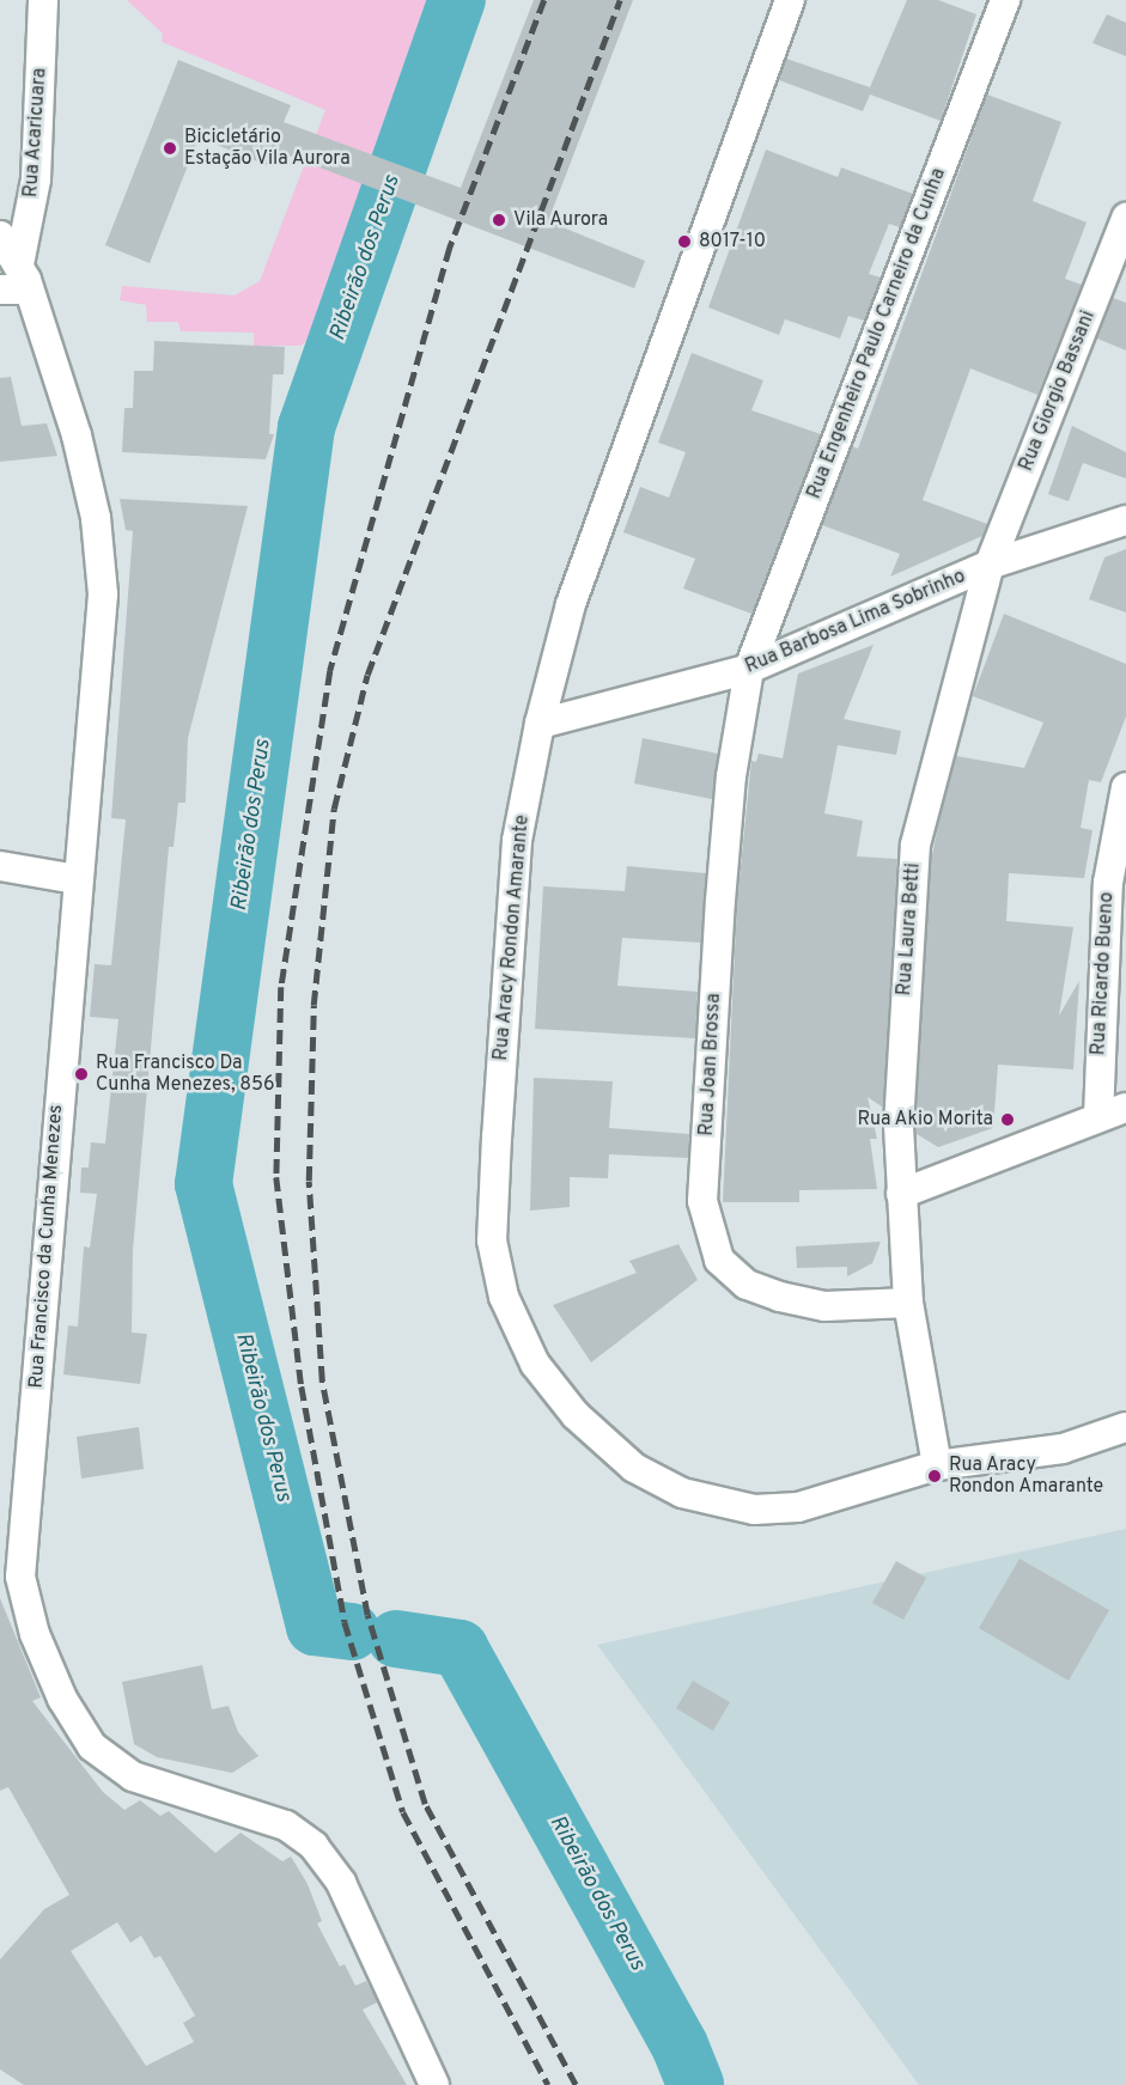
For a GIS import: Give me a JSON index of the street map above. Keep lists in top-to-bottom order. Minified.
{"streets":{"street":["Rua Acaricuara","Rua Engenheiro Paulo Carneiro da Cunha","Rua Giorgio Bassani","Rua Barbosa Lima Sobrinho","Rua Laura Betti","Rua Aracy Rondon Amarante","Rua Ricardo Bueno","Rua Joan Brossa","Rua Francisco da Cunha Menezes"]},"crossings":[["Rua Acaricuara","Rua Francisco da Cunha Menezes"],["Rua Engenheiro Paulo Carneiro da Cunha","Rua Barbosa Lima Sobrinho"],["Rua Engenheiro Paulo Carneiro da Cunha","Rua Joan Brossa"],["Rua Giorgio Bassani","Rua Barbosa Lima Sobrinho"],["Rua Giorgio Bassani","Rua Laura Betti"],["Rua Barbosa Lima Sobrinho","Rua Laura Betti"],["Rua Barbosa Lima Sobrinho","Rua Aracy Rondon Amarante"],["Rua Barbosa Lima Sobrinho","Rua Joan Brossa"],["Rua Laura Betti","Rua Joan Brossa"]],"water":["Ribeirão dos Perus"],"places":["Bicicletário Estação Vila Aurora","Vila Aurora","8017-10","Rua Francisco Da Cunha Menezes, 856","Rua Akio Morita","Rua Aracy Rondon Amarante"]}
